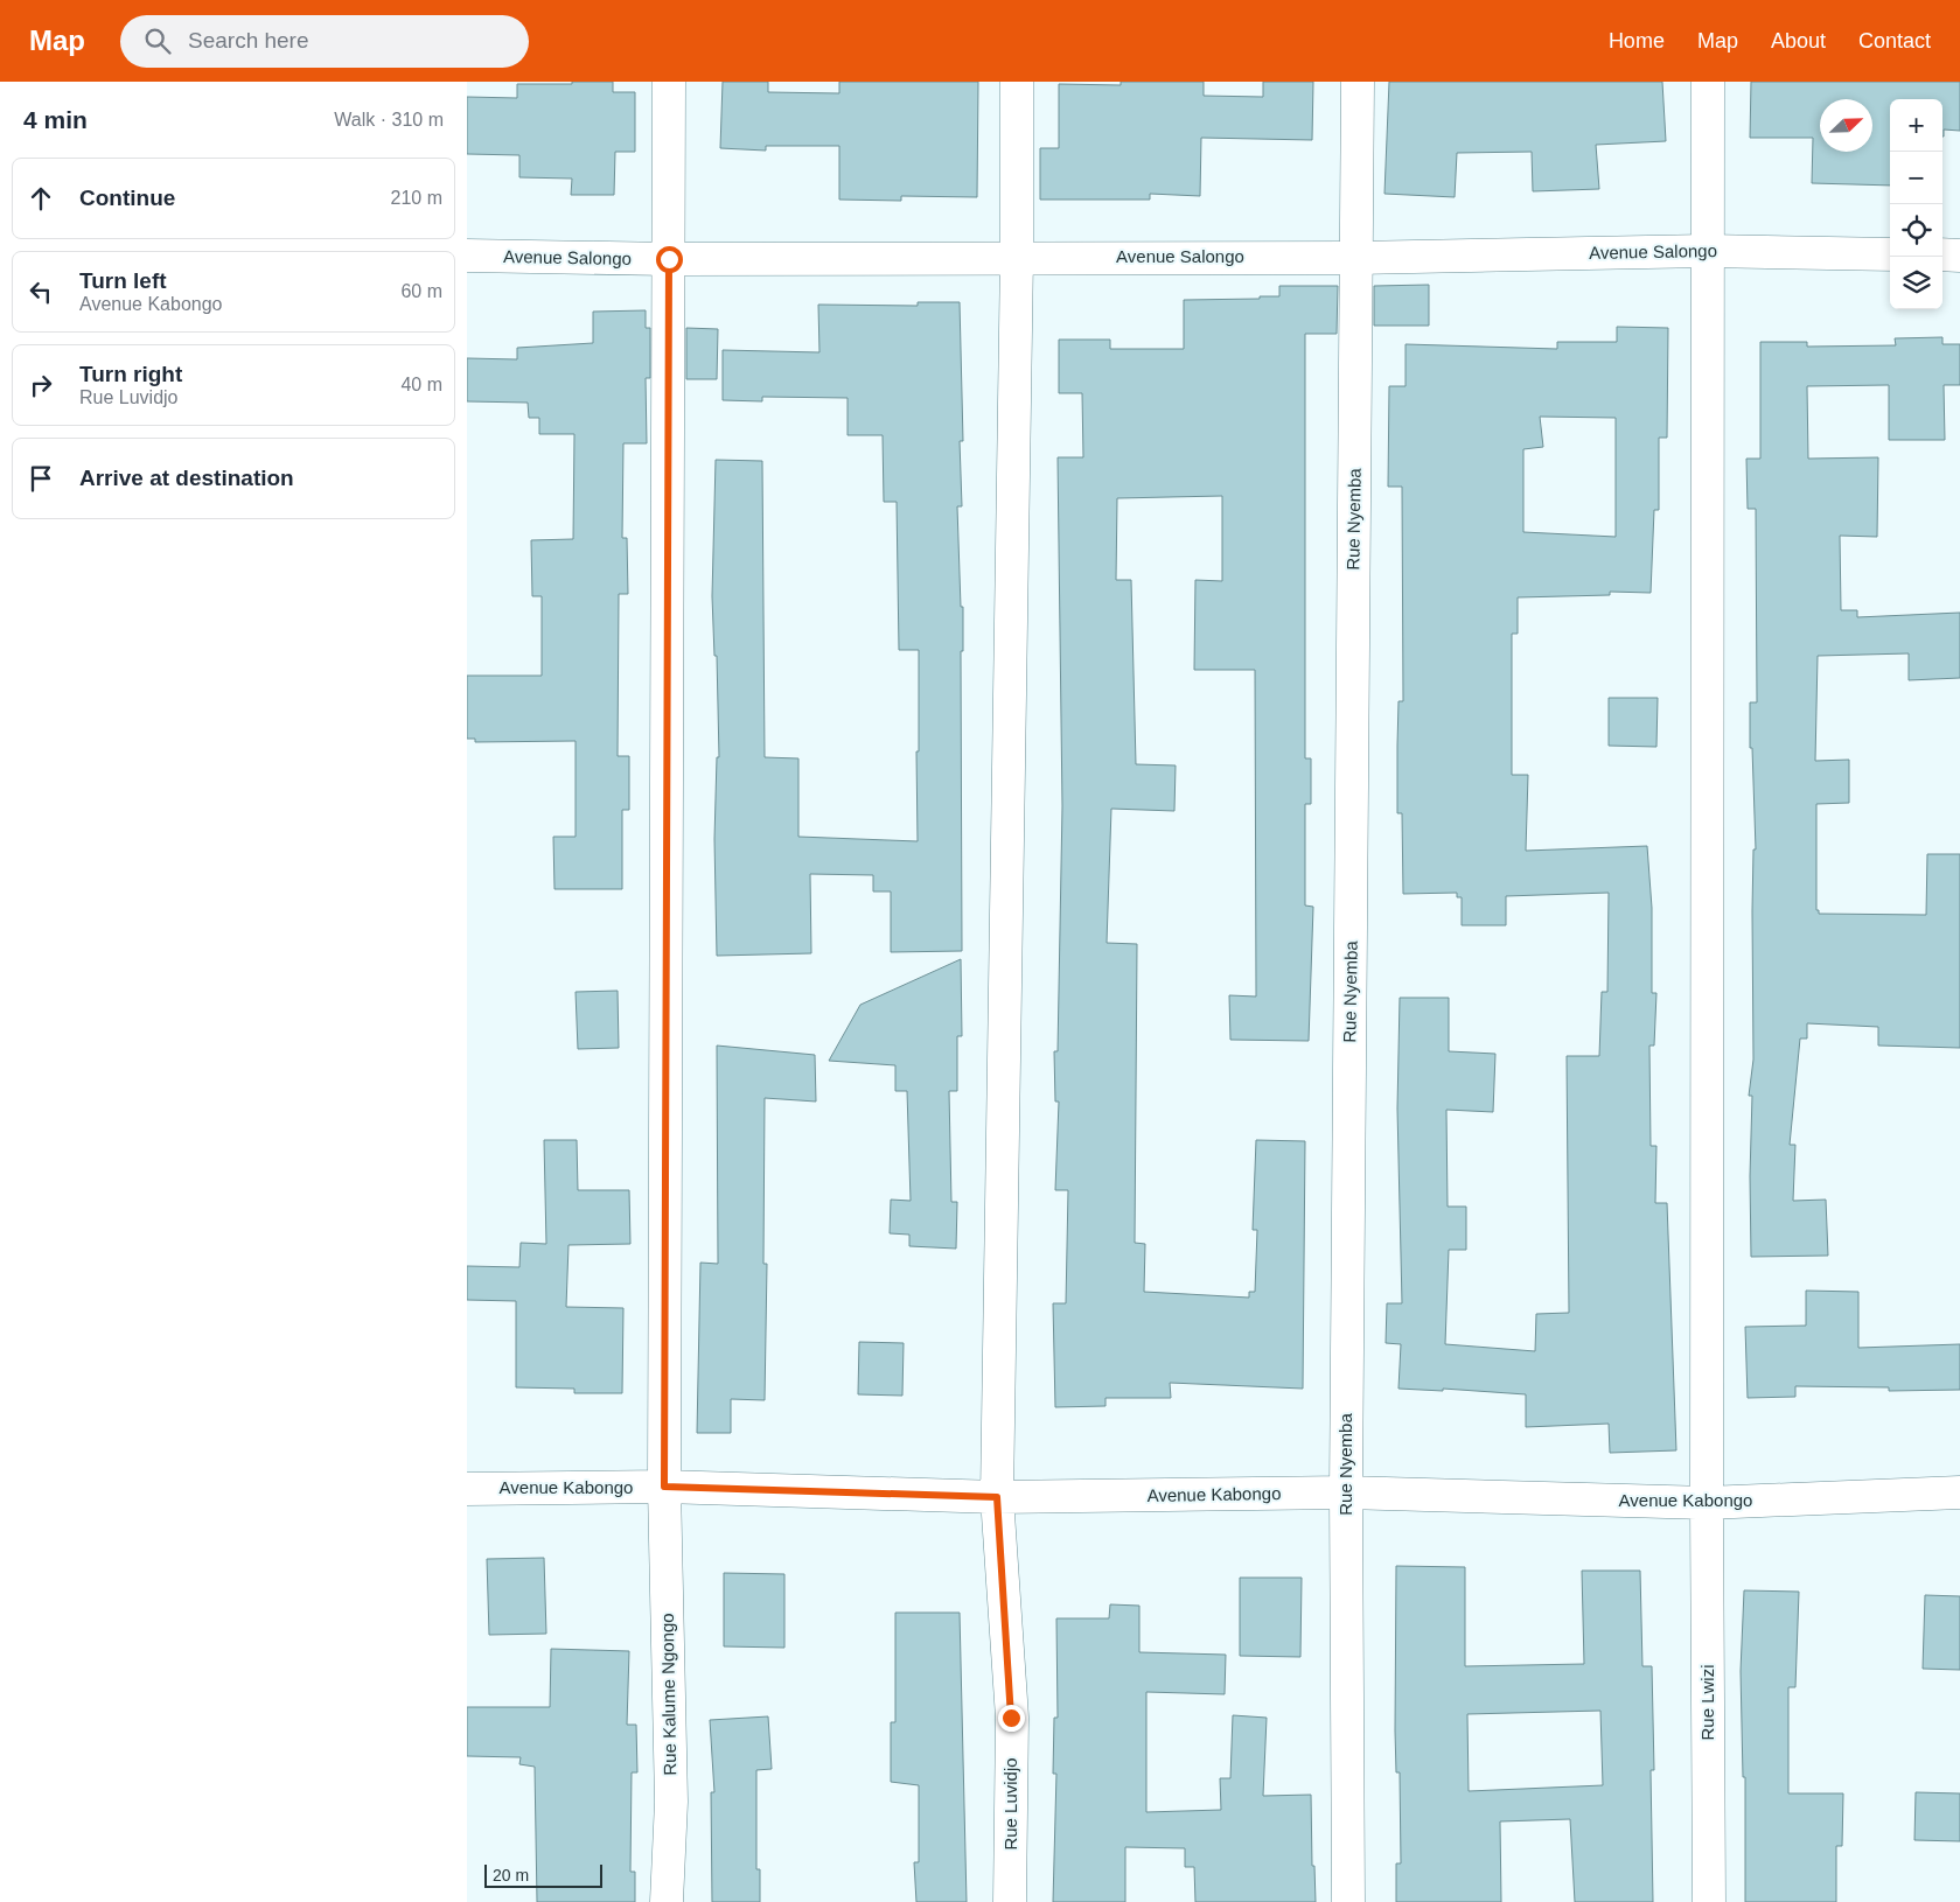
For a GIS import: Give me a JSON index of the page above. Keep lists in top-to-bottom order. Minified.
{"streets":{"street":["Avenue Salongo","Rue Nyemba","Avenue Kabongo","Rue Kalume Ngongo","Rue Lwizi","Rue Luvidjo"]},"crossings":[["Avenue Salongo","Rue Nyemba"],["Avenue Salongo","Rue Kalume Ngongo"],["Avenue Salongo","Rue Lwizi"],["Avenue Salongo","Rue Luvidjo"],["Rue Nyemba","Avenue Kabongo"],["Avenue Kabongo","Rue Kalume Ngongo"],["Avenue Kabongo","Rue Lwizi"],["Avenue Kabongo","Rue Luvidjo"]],"scale_bar":"20 m","north":"top right","page":{"header":"Map","search":"Search here","nav":["Home","Map","About","Contact"],"heading":["4 min","Walk · 310 m"],"map_buttons":["+","−"],"list":[["Continue","210 m"],["Turn left","Avenue Kabongo","60 m"],["Turn right","Rue Luvidjo","40 m"],"Arrive at destination"],"scale":"20 m"}}
